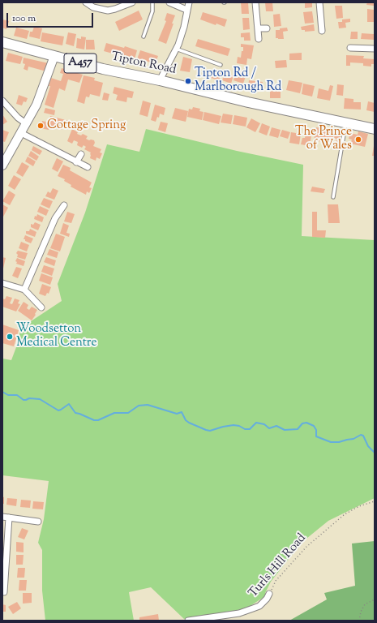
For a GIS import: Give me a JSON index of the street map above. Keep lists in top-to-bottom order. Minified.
{"streets":{"main road":["A457","Tipton Road"],"street":["Turls Hill Road"]},"places":["Tipton Rd / Marlborough Rd","Cottage Spring","The Prince of Wales","Woodsetton Medical Centre"],"scale_bar":"100 m"}
